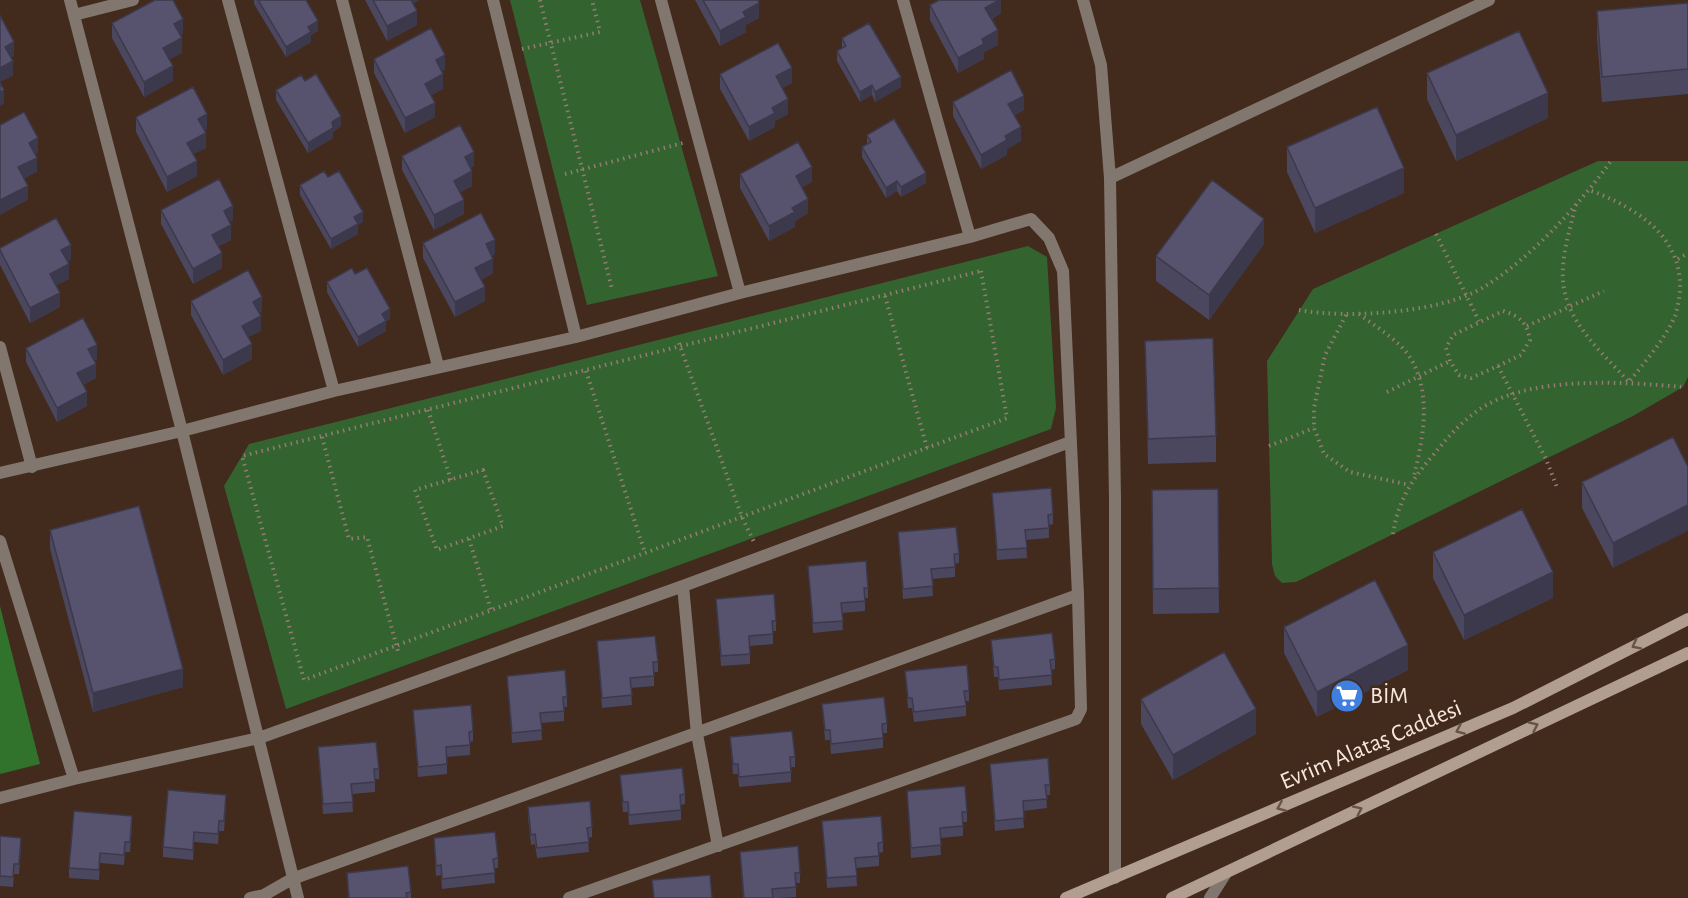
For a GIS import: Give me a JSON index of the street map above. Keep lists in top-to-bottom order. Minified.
{"streets":{"main road":["Evrim Alataş Caddesi"]},"places":{"supermarket":["BİM"]}}
